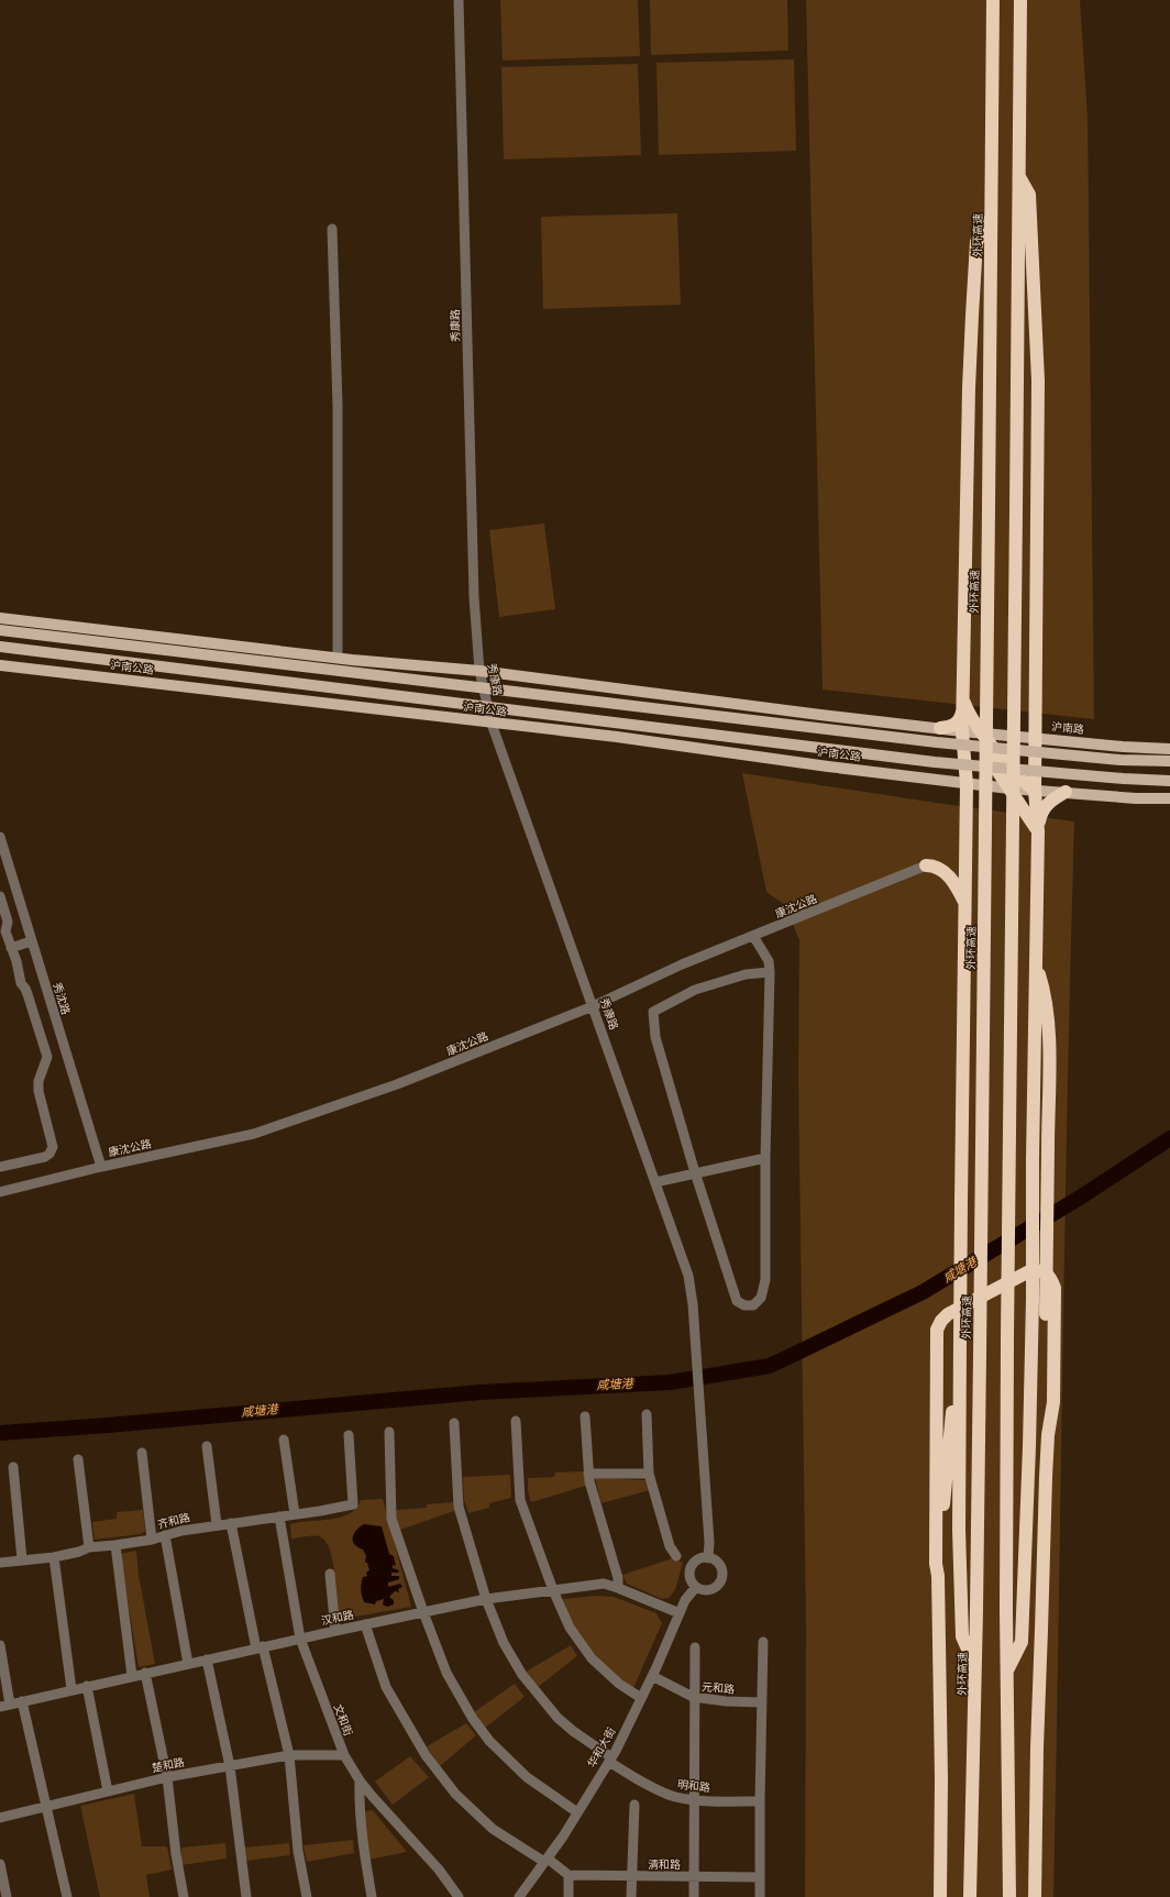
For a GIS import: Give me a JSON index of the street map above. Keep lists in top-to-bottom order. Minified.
{"streets":{"highway":["外环高速"],"main road":["沪南公路","沪南路"],"street":["秀康路","康沈公路","秀沈路","齐和路","汉和路","元和路","文和街","华和大街","楚和路","明和路","清和路"]},"crossings":[["秀康路","沪南公路"],["秀康路","康沈公路"],["秀康路","华和大街"],["康沈公路","秀沈路"],["齐和路","文和街"],["汉和路","文和街"],["汉和路","华和大街"],["汉和路","明和路"],["元和路","华和大街"],["文和街","楚和路"],["华和大街","明和路"]],"water":["咸塘港"]}
